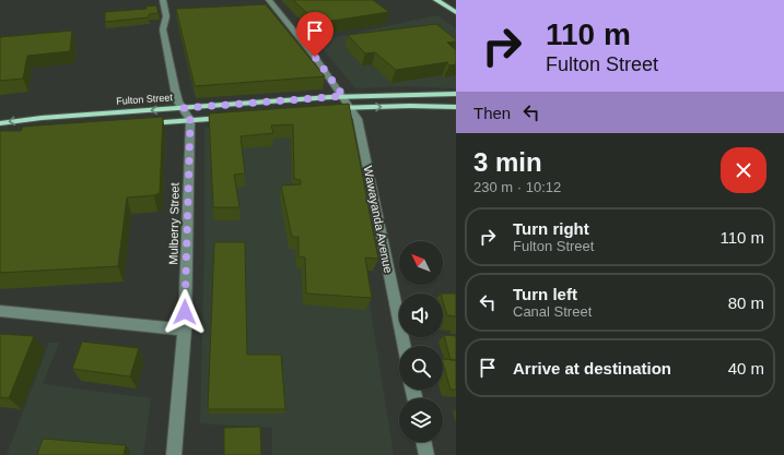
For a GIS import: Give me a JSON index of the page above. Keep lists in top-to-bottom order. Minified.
{"streets":{"main road":["Fulton Street"],"street":["Wawayanda Avenue","Mulberry Street"]},"one_way":["Fulton Street"],"north":"top left","page":{"turn":["110 m","Fulton Street"],"then":"Then","heading":["3 min","230 m · 10:12"],"list":[{"name":"Turn right","note":"Fulton Street","value":"110 m"},{"name":"Turn left","note":"Canal Street","value":"80 m"},{"name":"Arrive at destination","value":"40 m"}]}}
